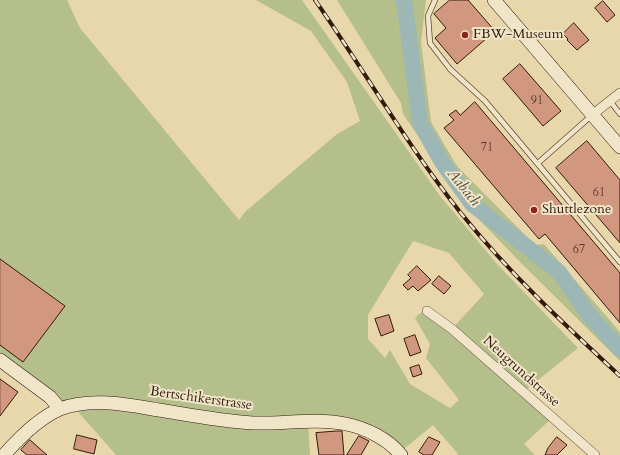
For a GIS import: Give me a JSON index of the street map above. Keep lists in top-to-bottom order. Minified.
{"streets":{"street":["Neugrundstrasse","Bertschikerstrasse"]},"water":["Aabach"],"places":["FBW-Museum","Shuttlezone"],"house_numbers":["91","71","61","67"]}
